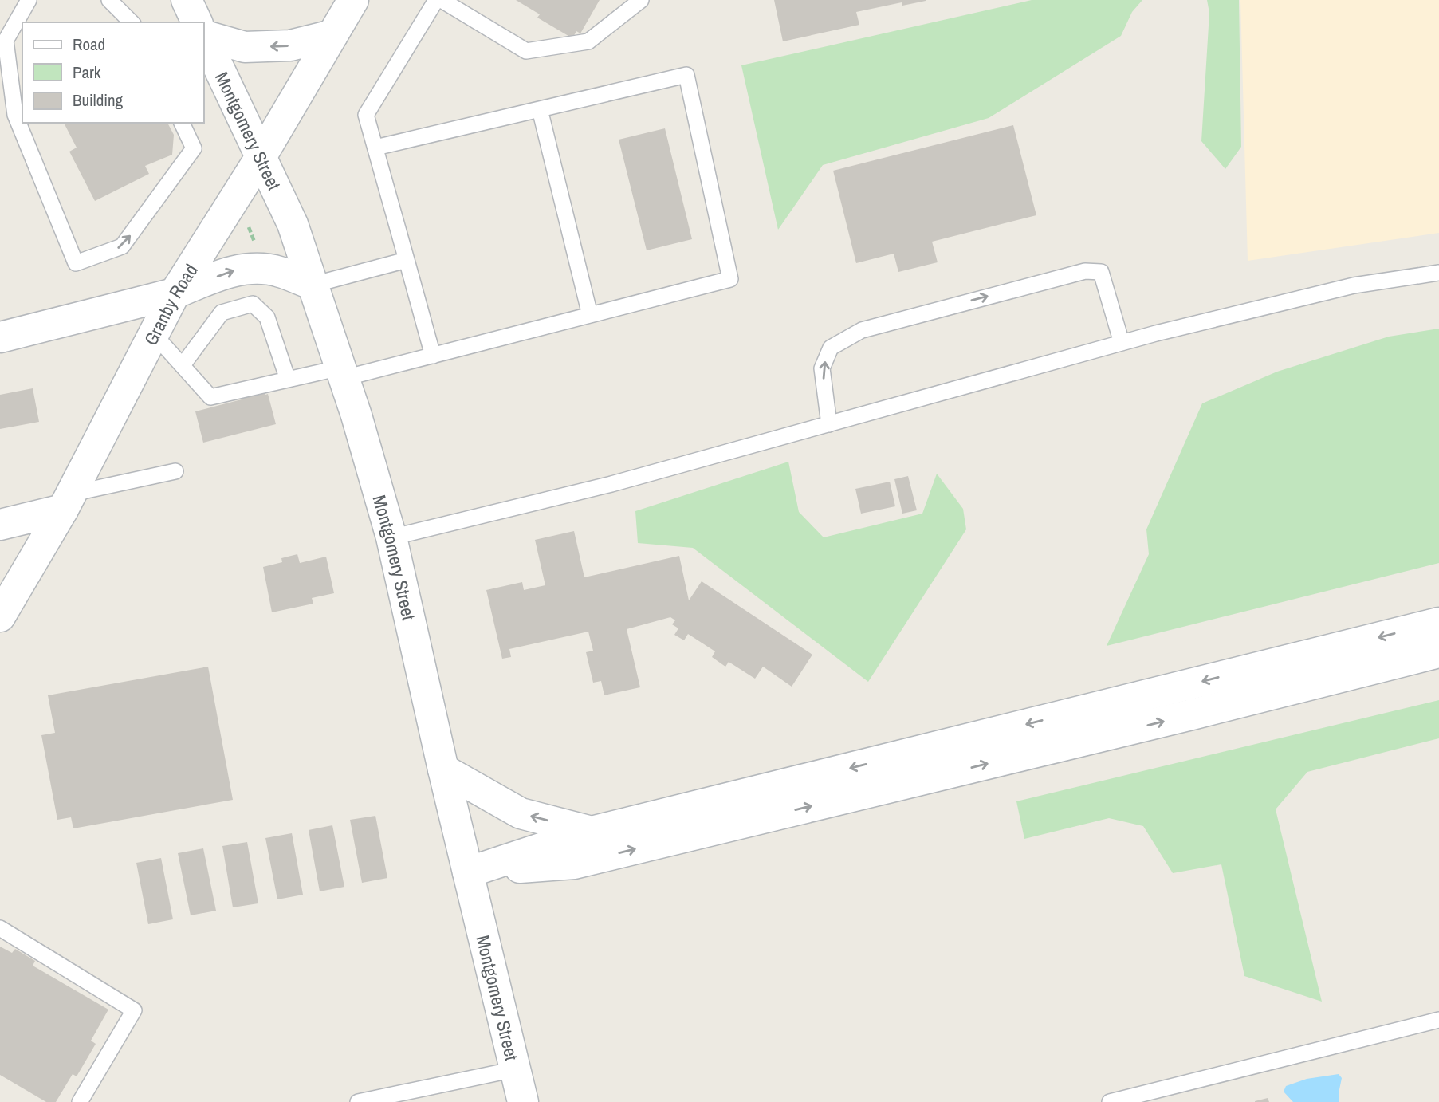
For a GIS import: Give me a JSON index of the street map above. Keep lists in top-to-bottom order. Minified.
{"streets":{"main road":["Montgomery Street","Granby Road"]},"crossings":[["Montgomery Street","Granby Road"]],"legend":["Road","Park","Building"]}
